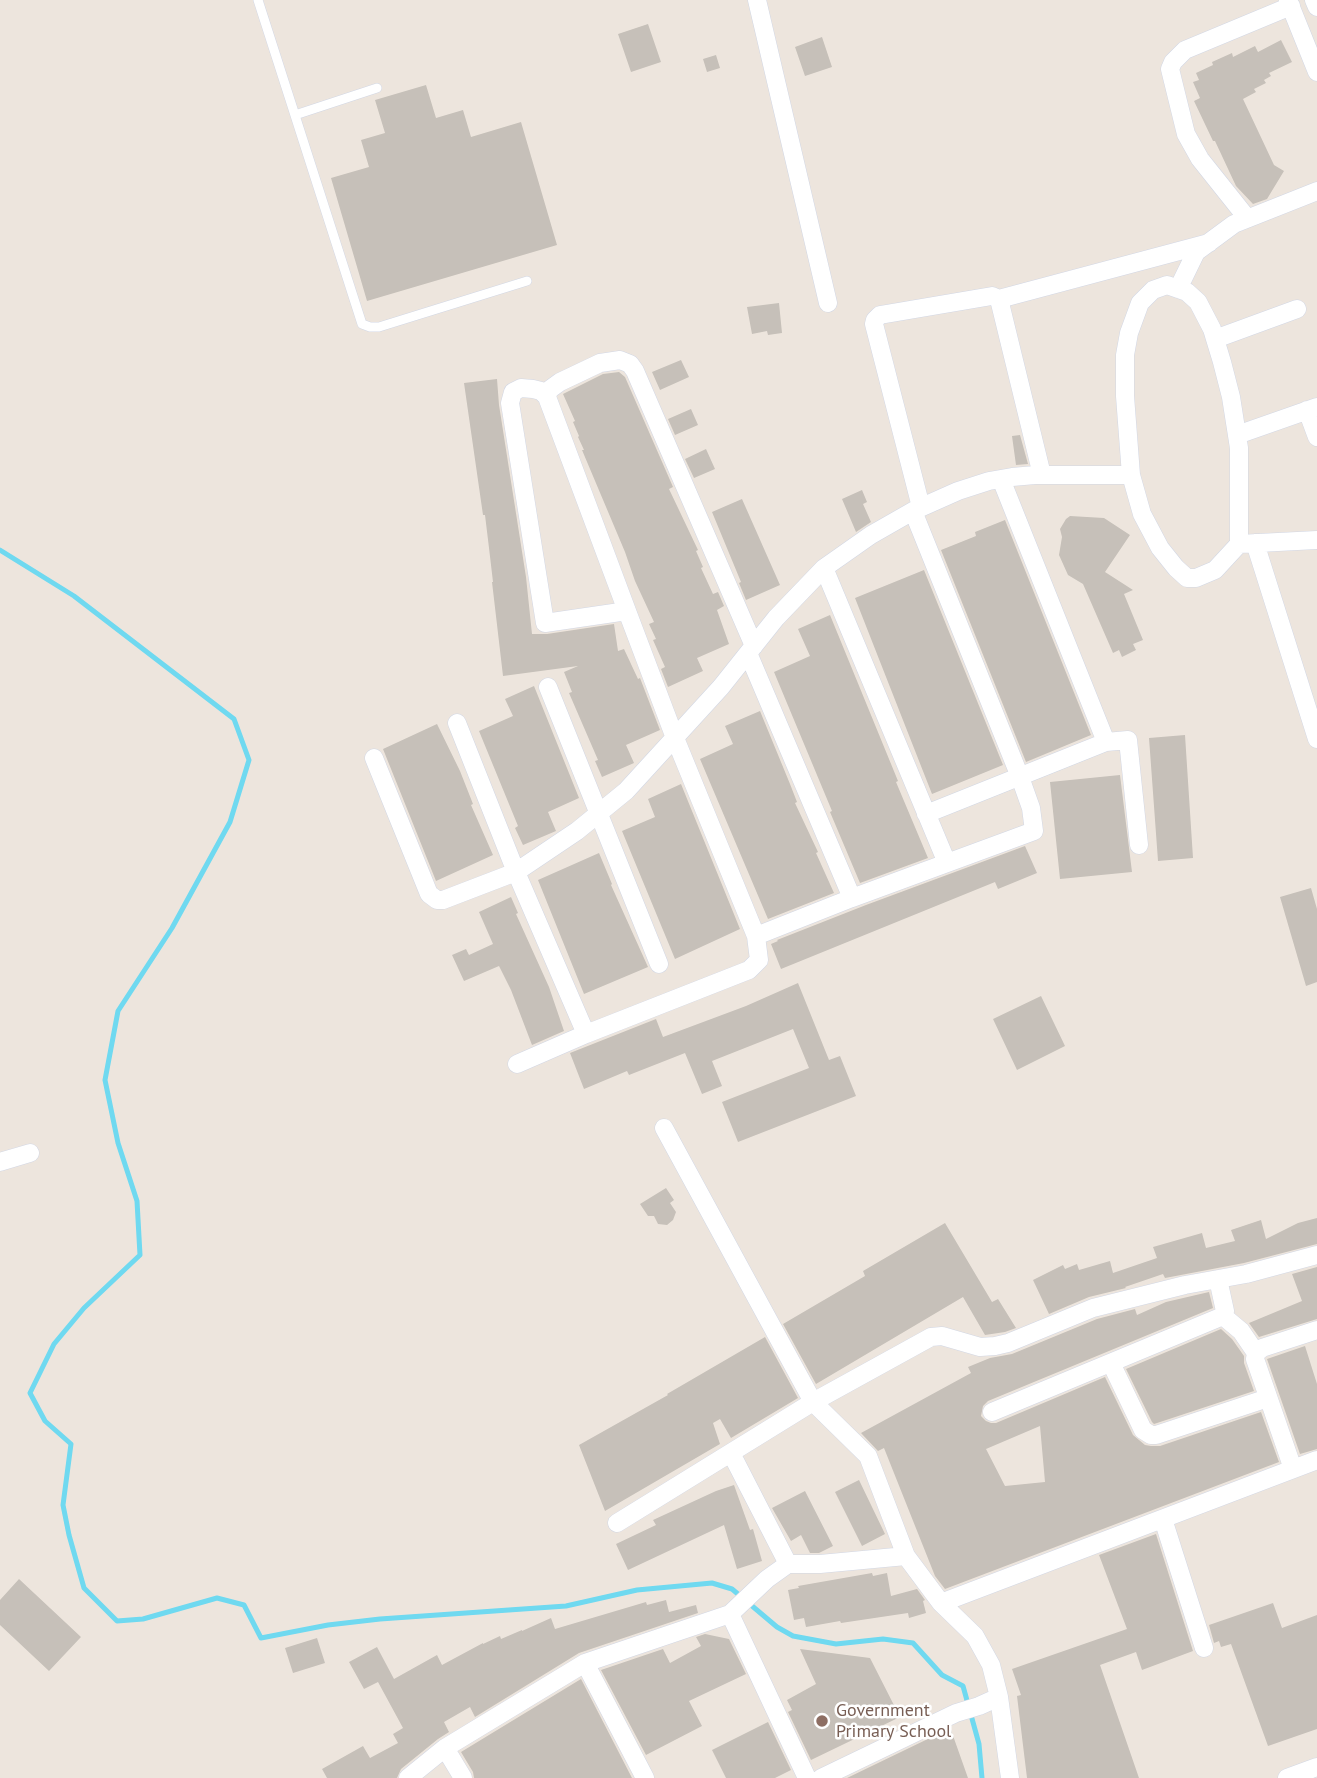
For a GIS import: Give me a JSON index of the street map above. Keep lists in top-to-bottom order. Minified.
{"places":["Government Primary School"]}
